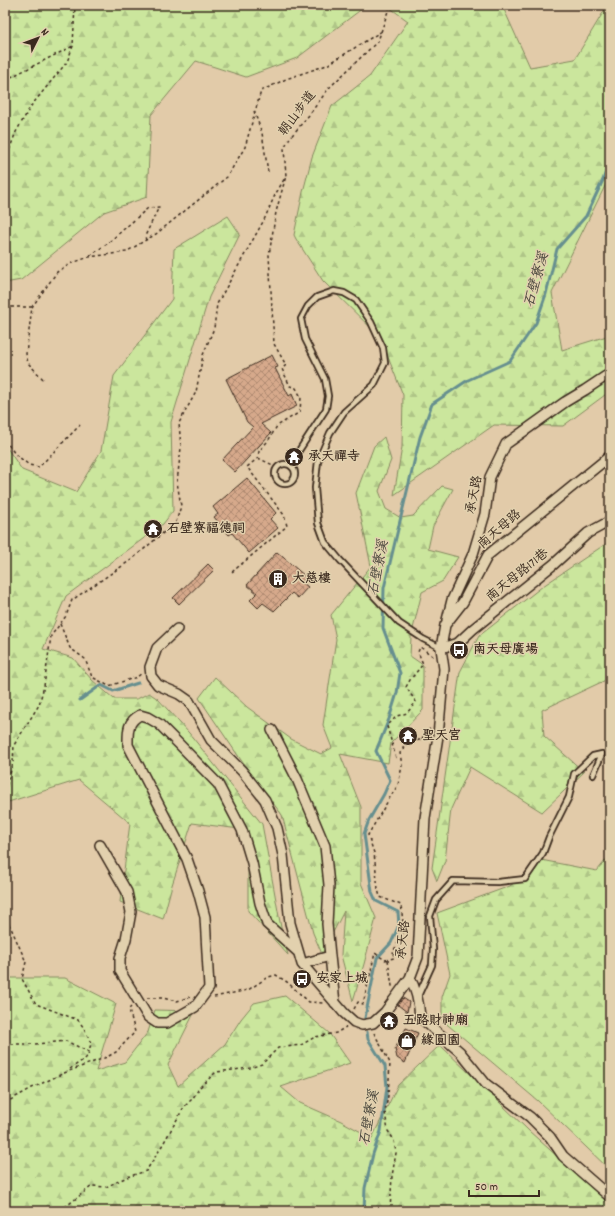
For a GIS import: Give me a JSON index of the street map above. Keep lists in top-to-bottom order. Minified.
{"streets":{"street":["承天路","南天母路","南天母路171巷"],"path":["朝山步道"]},"crossings":[["承天路","南天母路"],["承天路","南天母路171巷"],["南天母路","南天母路171巷"]],"water":["石壁寮溪"],"places":{"temple":["承天禪寺","石壁寮福德祠","聖天宮","五路財神廟"],"building":["大慈樓"],"bus stop":["南天母廣場","安家上城"],"shop":["緣圓園"]},"scale_bar":"50 m","north":"top right"}
